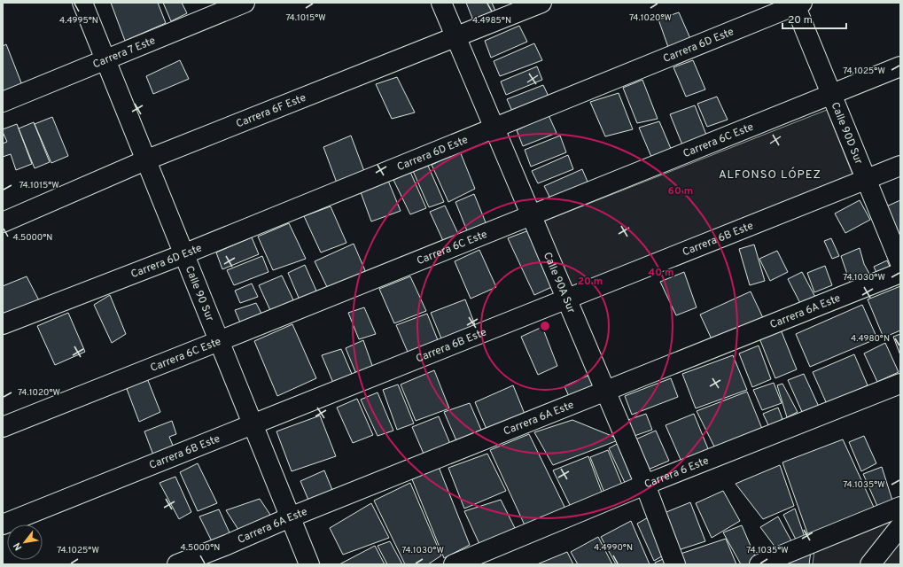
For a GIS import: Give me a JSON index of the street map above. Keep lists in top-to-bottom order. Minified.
{"streets":{"street":["Carrera 6D Este","Carrera 7 Este","Carrera 6F Este","Calle 90D Sur","Carrera 6C Este","Carrera 6B Este","Calle 90A Sur","Calle 90 Sur","Carrera 6A Este","Carrera 6 Este"]},"crossings":[["Carrera 6D Este","Calle 90D Sur"],["Carrera 6D Este","Calle 90A Sur"],["Carrera 6D Este","Calle 90 Sur"],["Carrera 7 Este","Calle 90 Sur"],["Carrera 6F Este","Calle 90A Sur"],["Carrera 6F Este","Calle 90 Sur"],["Calle 90D Sur","Carrera 6C Este"],["Calle 90D Sur","Carrera 6B Este"],["Carrera 6C Este","Calle 90A Sur"],["Carrera 6C Este","Calle 90 Sur"],["Carrera 6B Este","Calle 90A Sur"],["Carrera 6B Este","Calle 90 Sur"],["Calle 90A Sur","Carrera 6A Este"],["Calle 90A Sur","Carrera 6 Este"],["Calle 90 Sur","Carrera 6A Este"]],"districts":["ALFONSO LÓPEZ"],"scale_bar":"20 m","north":"bottom left","coordinates":["74.1015°W","74.1020°W","4.4985°N","4.4995°N","74.1025°W","4.5000°N","74.1030°W","4.4980°N","74.1035°W","4.4990°N"],"rings":["60 m","40 m","20 m"]}
